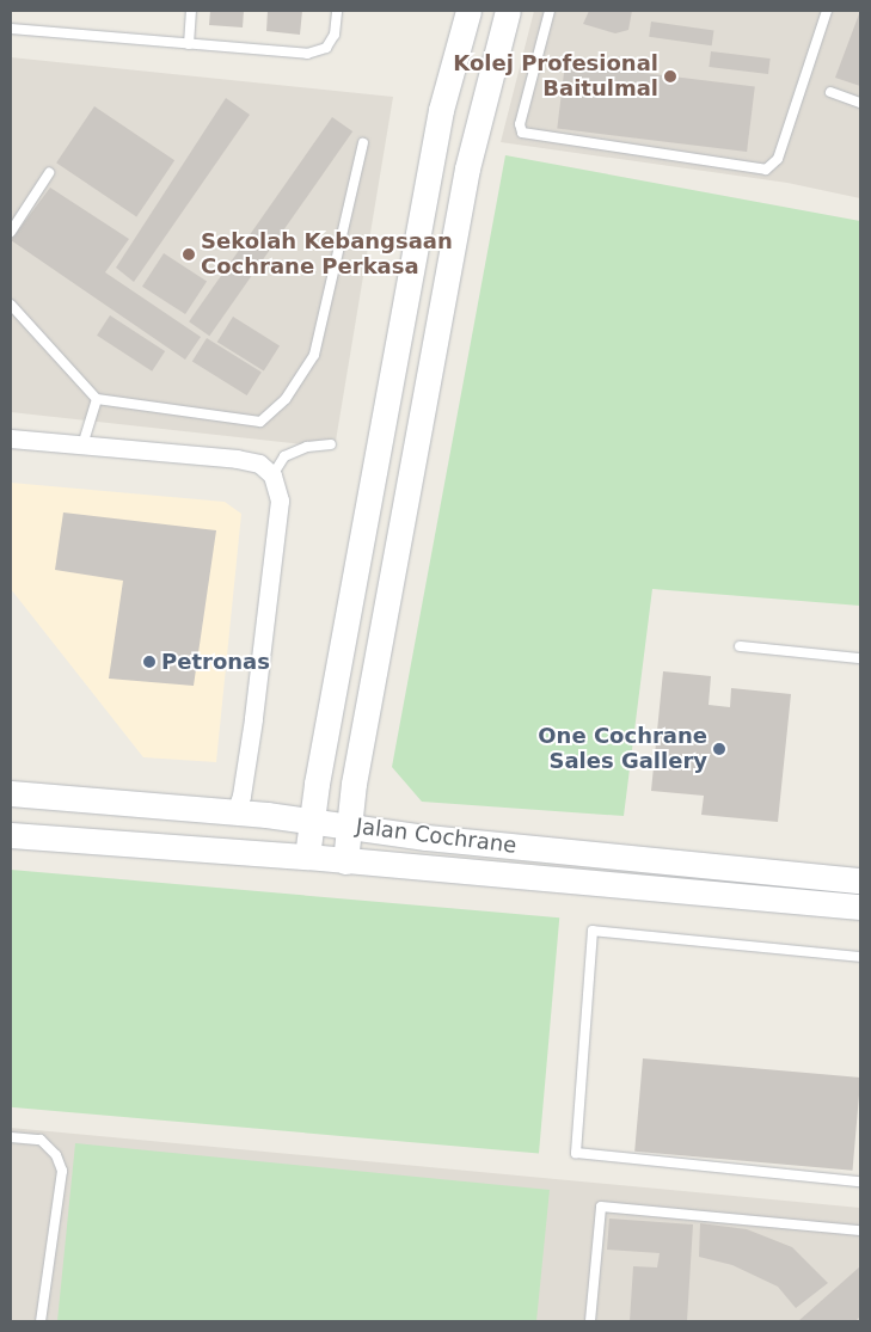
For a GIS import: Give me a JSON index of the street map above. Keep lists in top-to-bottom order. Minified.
{"streets":{"street":["Jalan Cochrane"]},"places":["Kolej Profesional Baitulmal","Sekolah Kebangsaan Cochrane Perkasa","Petronas","One Cochrane Sales Gallery"]}
